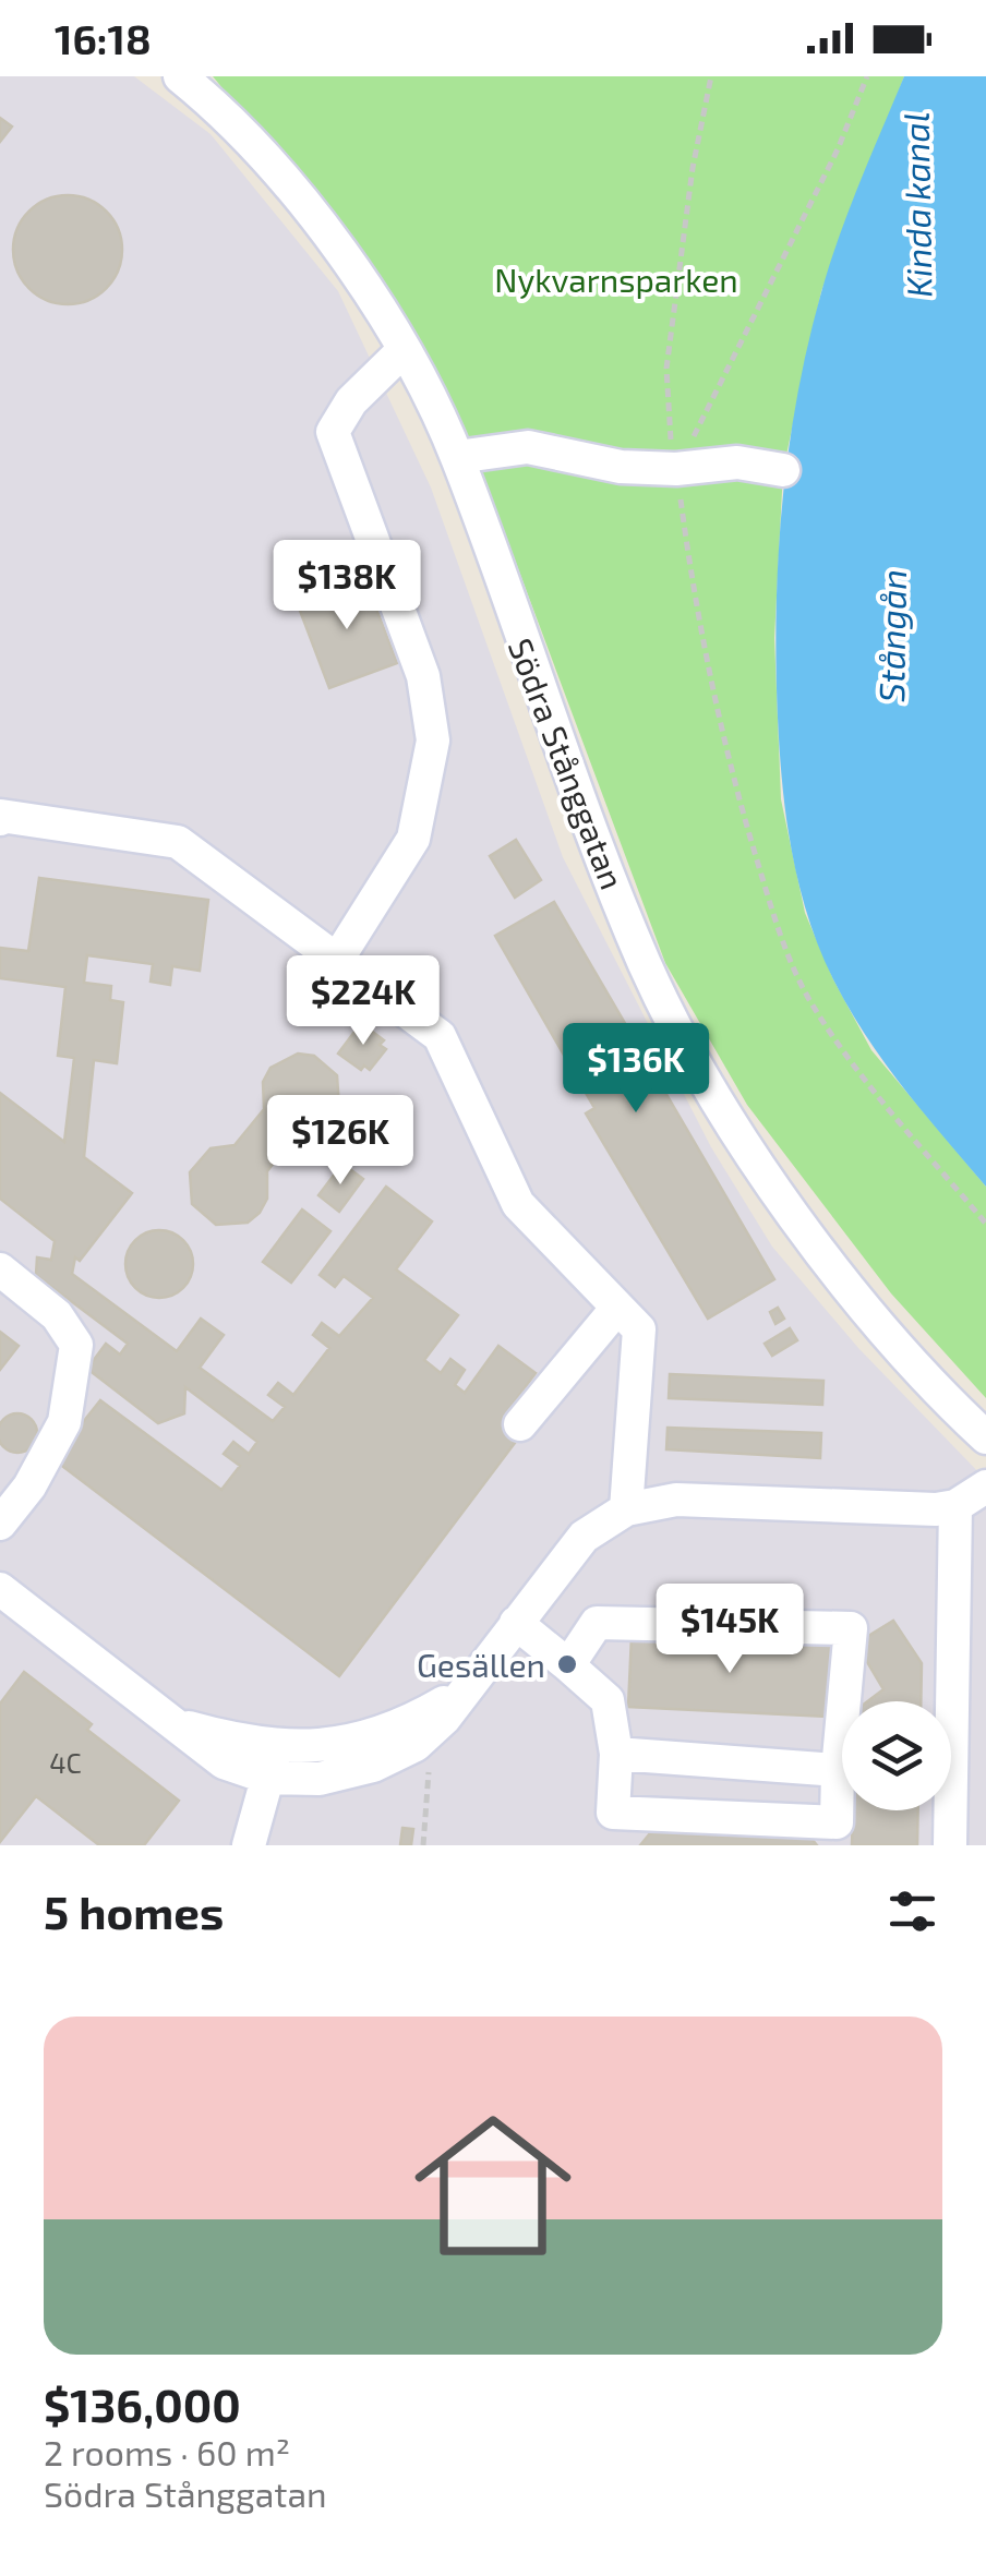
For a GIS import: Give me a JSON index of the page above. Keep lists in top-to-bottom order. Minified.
{"streets":{"street":["Södra Stånggatan"]},"water":["Kinda kanal","Stångån"],"parks":["Nykvarnsparken"],"places":["Gesällen"],"house_numbers":["4C"],"page":{"status":"16:18","price":["$138K","$224K","$136K","$126K","$145K"],"heading":"5 homes","list":[{"name":"$136,000","note":"2 rooms · 60 m² · Södra Stånggatan"}]}}
